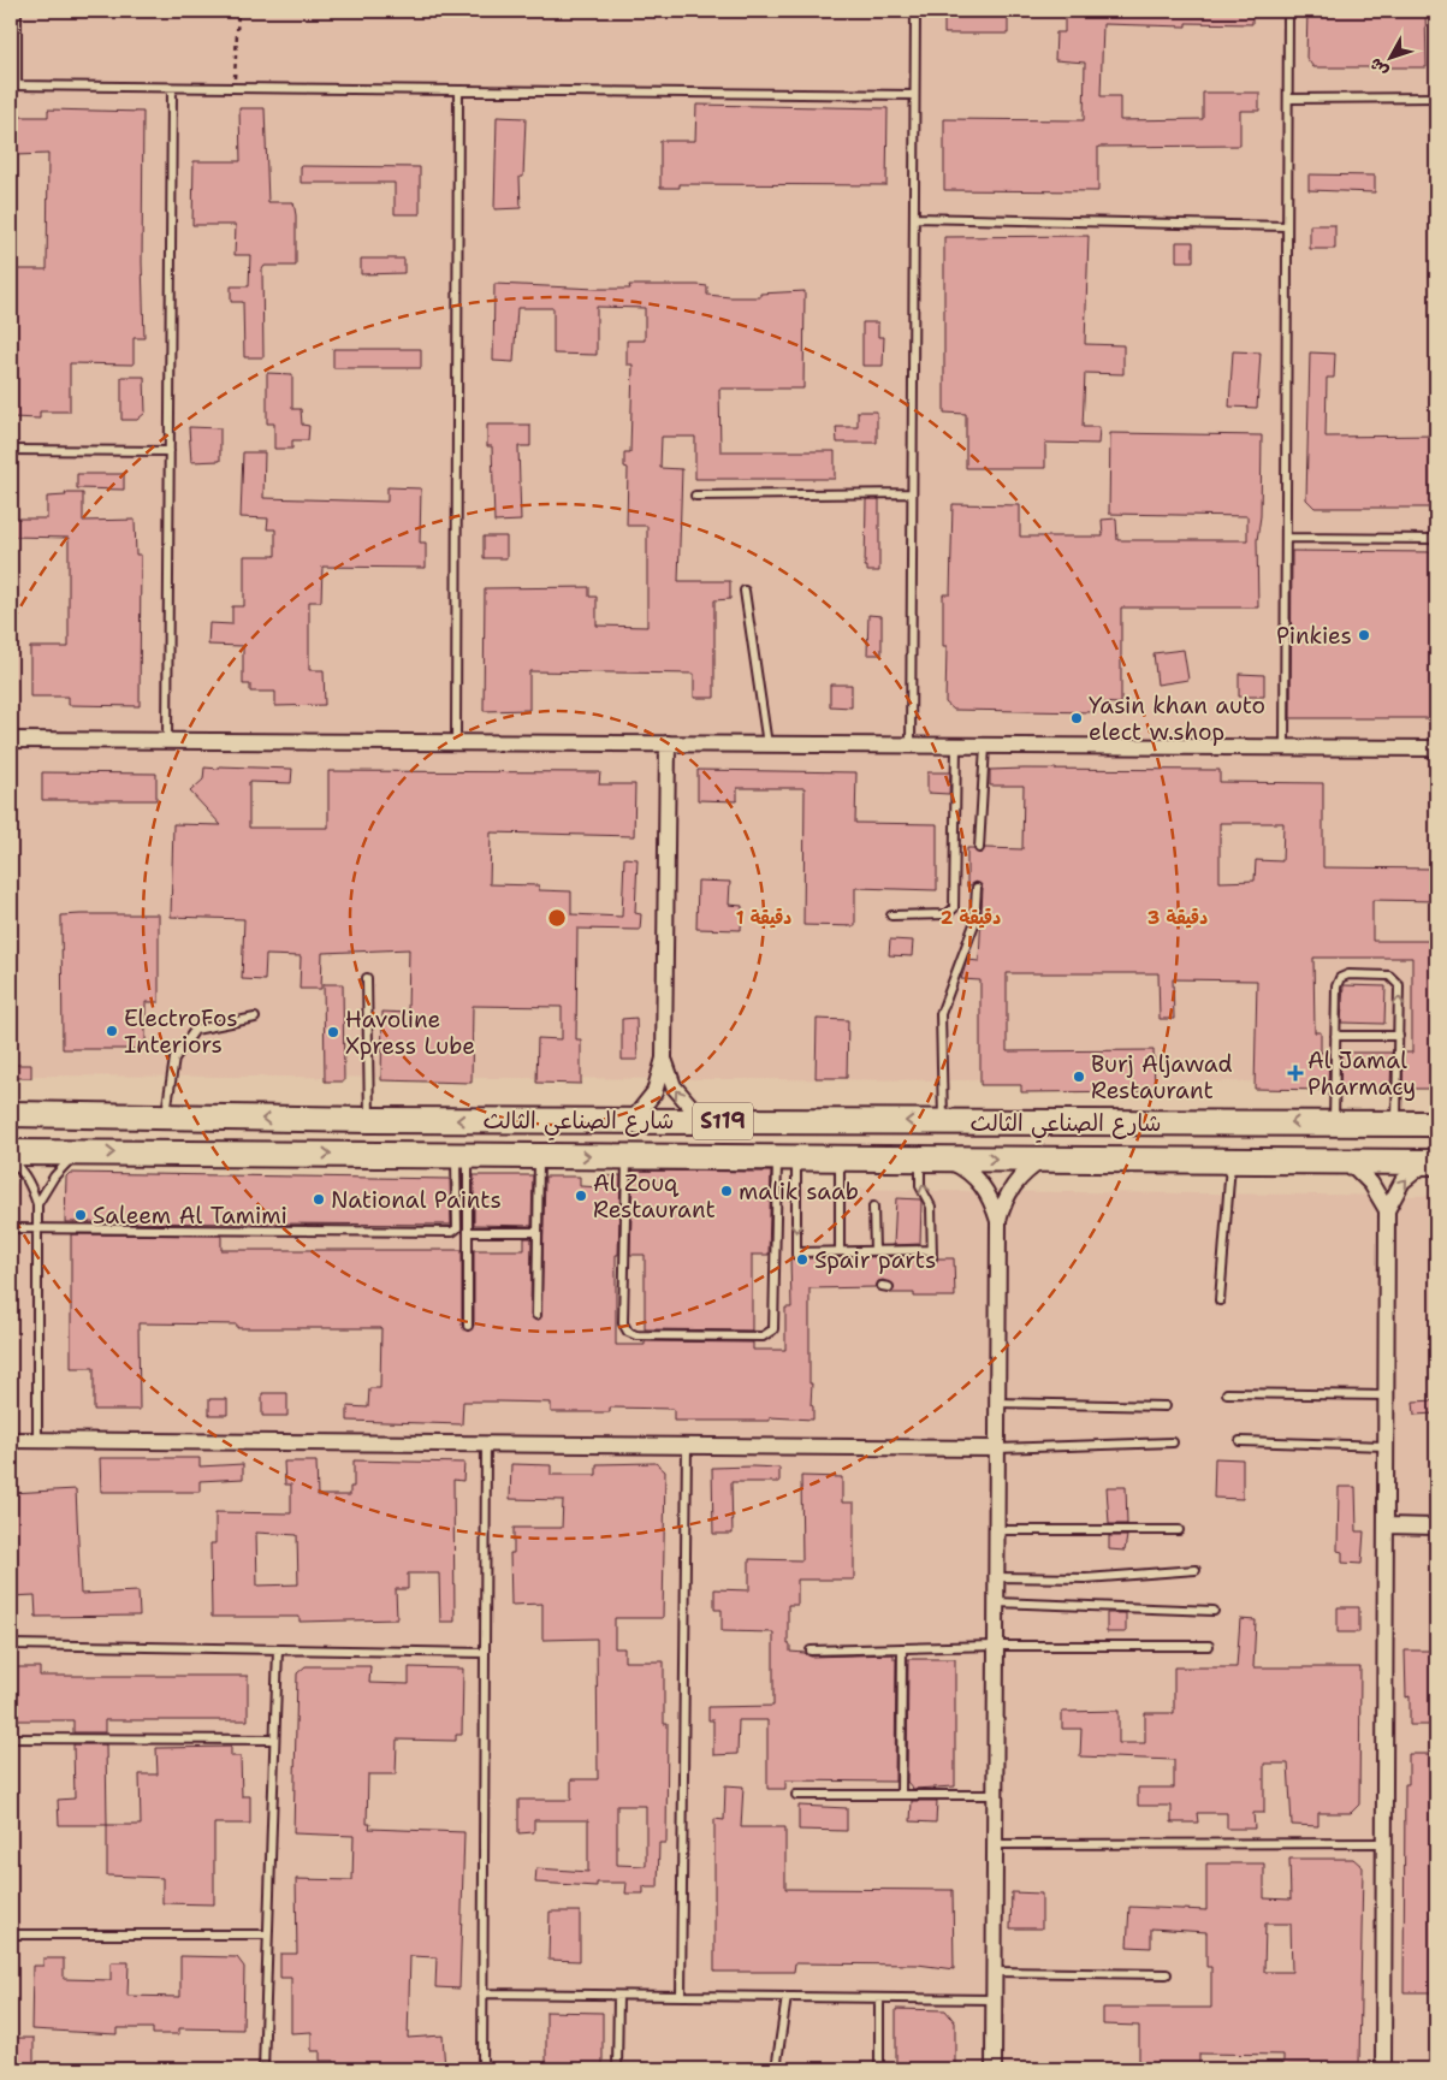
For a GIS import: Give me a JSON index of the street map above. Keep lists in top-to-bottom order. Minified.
{"streets":{"main road":["شارع الصناعي الثالث","S119"]},"places":{"other":["Pinkies","Yasin khan auto elect w.shop","ElectroFos Interiors","Havoline Xpress Lube","Burj Aljawad Restaurant","malik saab","Al Zouq Restaurant","National Paints","Saleem Al Tamimi","Spair parts"],"health":["Al Jamal Pharmacy"]},"north":"bottom left","rings":["1 دقيقة","2 دقيقة","3 دقيقة"]}
